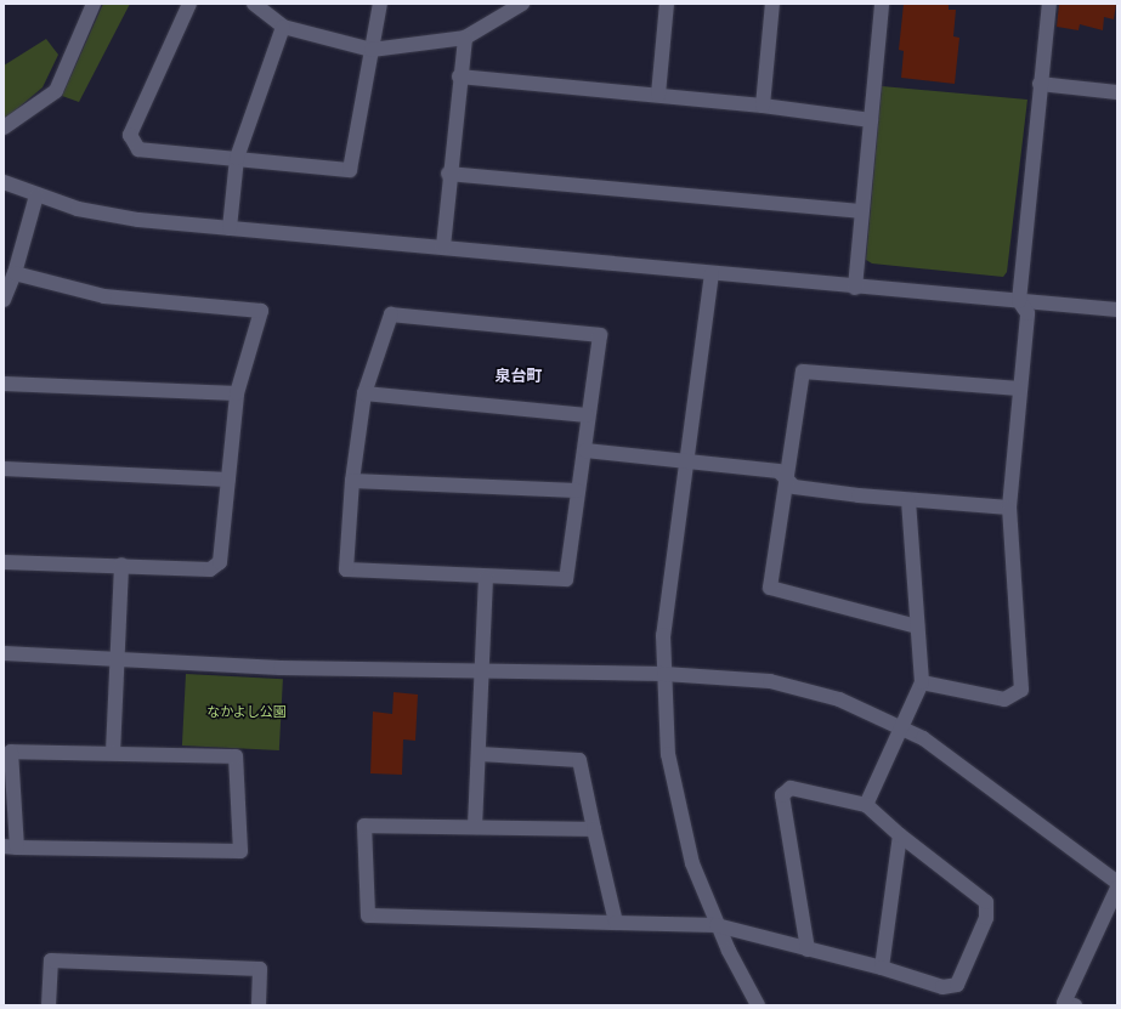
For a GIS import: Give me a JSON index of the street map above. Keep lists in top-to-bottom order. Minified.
{"districts":["泉台町"],"parks":["なかよし公園"]}
